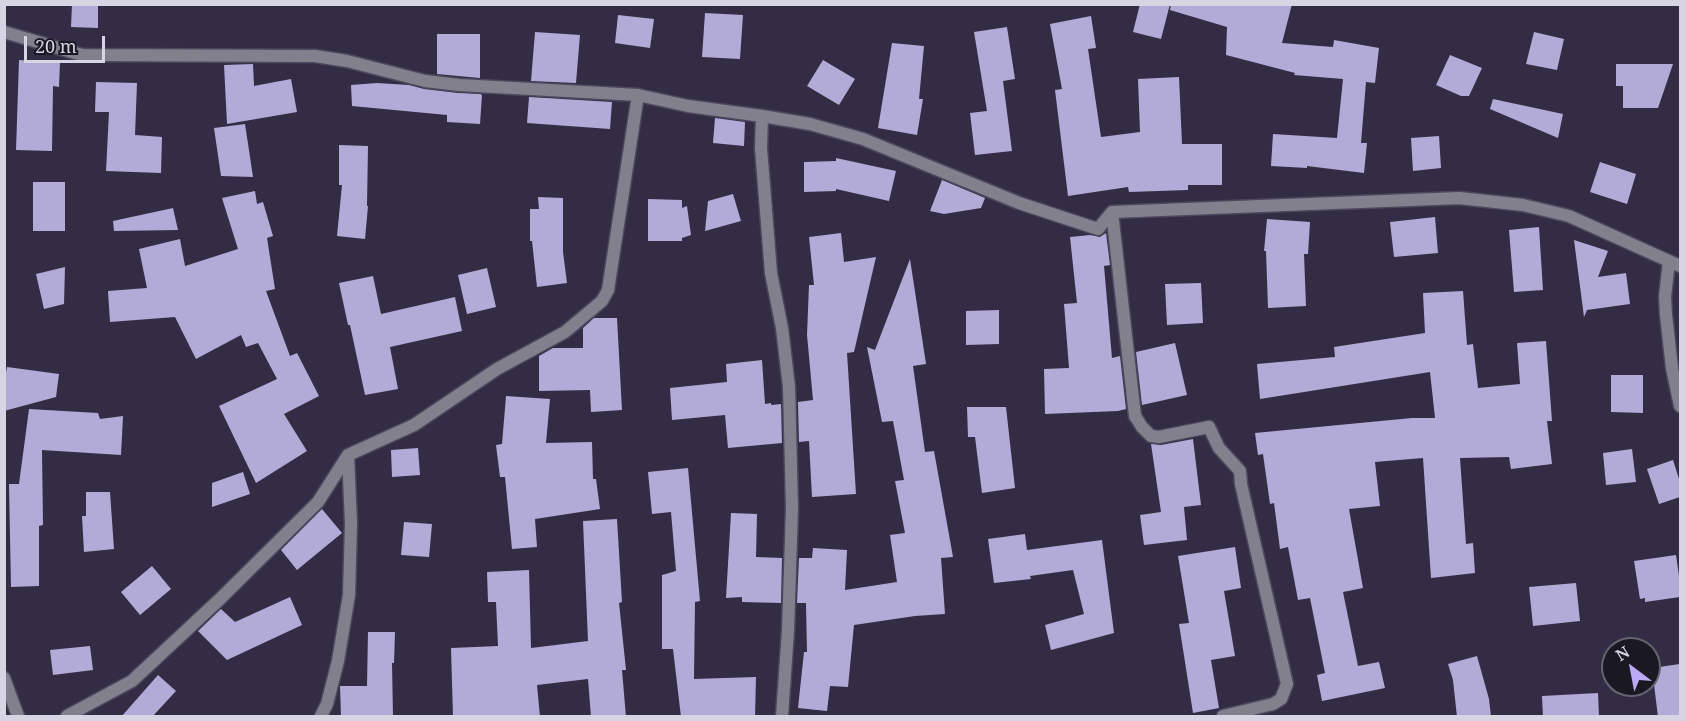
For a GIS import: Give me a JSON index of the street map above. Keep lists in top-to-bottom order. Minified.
{"scale_bar":"20 m","north":"top left"}
